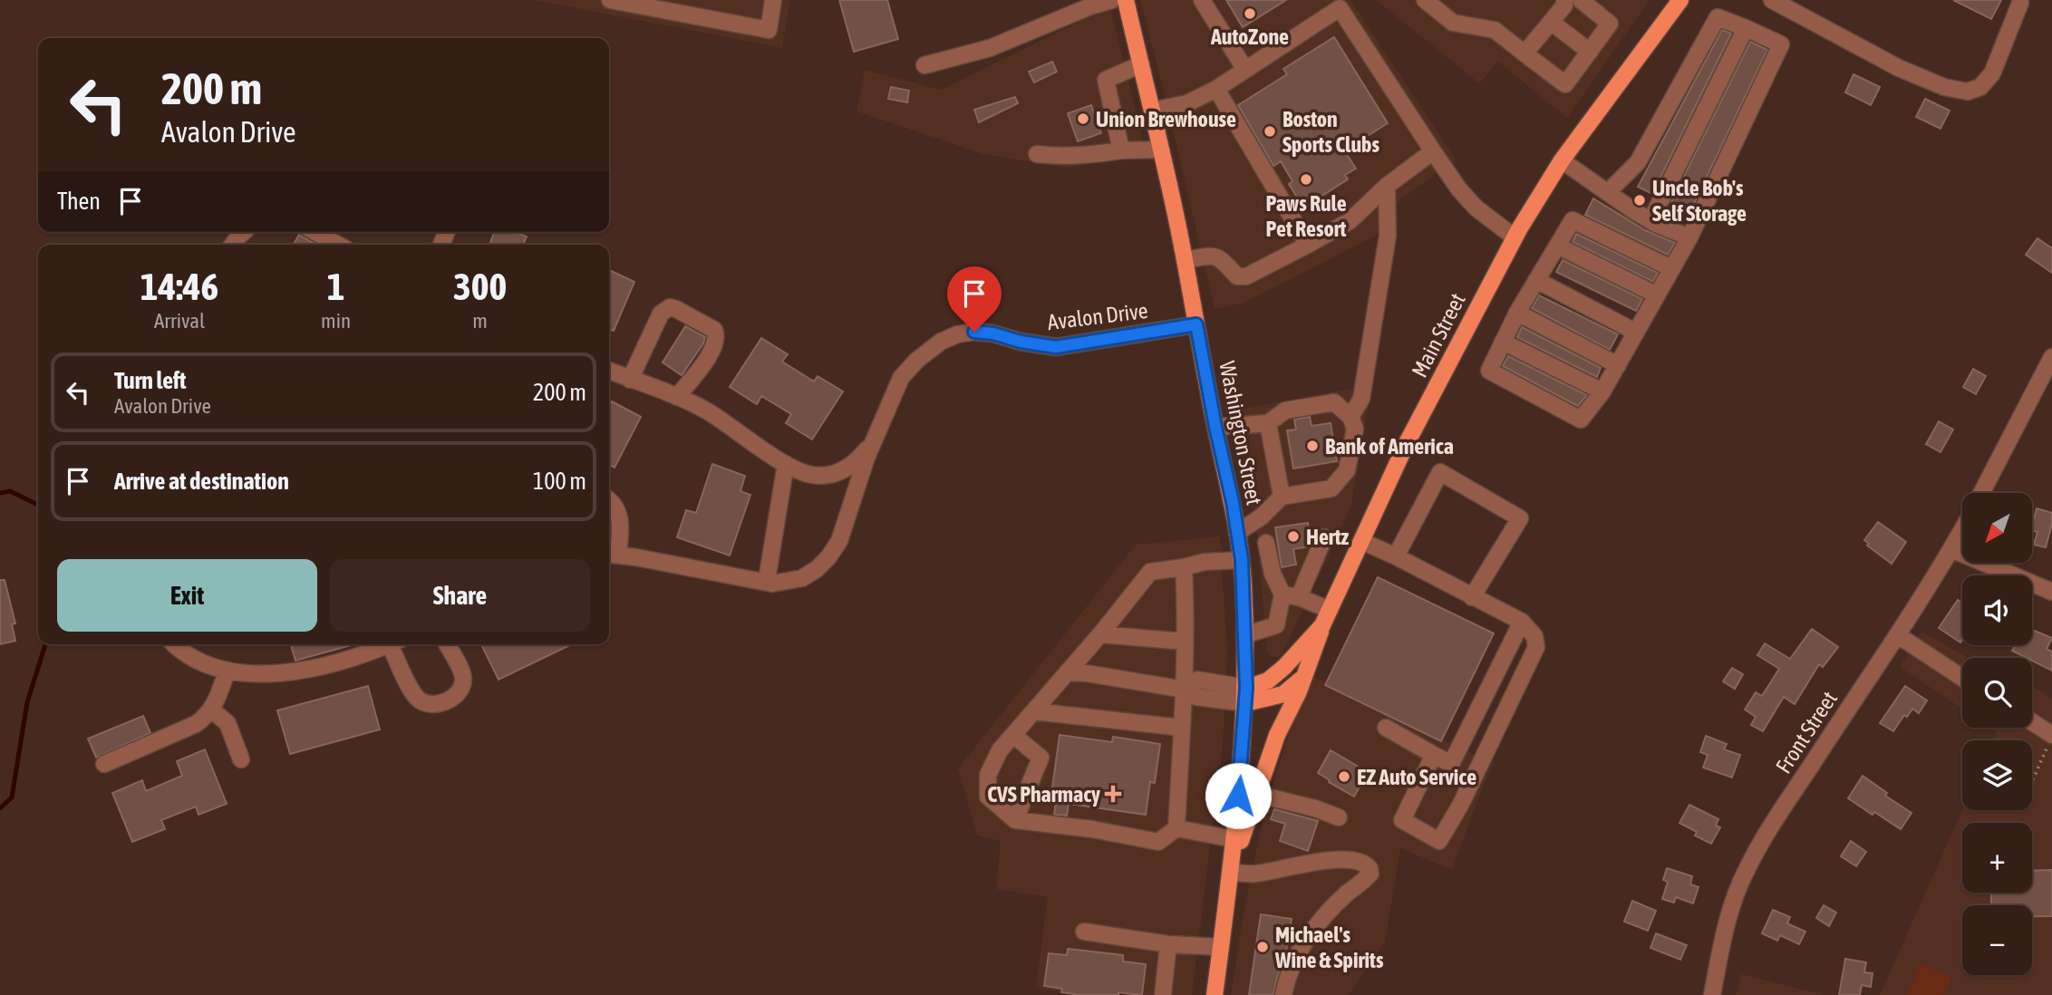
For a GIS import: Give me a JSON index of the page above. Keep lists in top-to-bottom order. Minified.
{"streets":{"main road":["Main Street","Washington Street"],"street":["Avalon Drive","Front Street"]},"crossings":[["Avalon Drive","Washington Street"],["Main Street","Washington Street"]],"places":{"other":["AutoZone","Union Brewhouse","Boston Sports Clubs","Paws Rule Pet Resort","Uncle Bob's Self Storage","Bank of America","Hertz","EZ Auto Service","Michael's Wine & Spirits"],"health":["CVS Pharmacy"]},"north":"bottom left","page":{"turn":["200 m","Avalon Drive"],"then":"Then","eta":["14:46","Arrival","1","min","300","m"],"list":[{"name":"Turn left","note":"Avalon Drive","value":"200 m"},{"name":"Arrive at destination","value":"100 m"}],"map_buttons":["+","−"],"buttons":["Exit","Share"]}}
